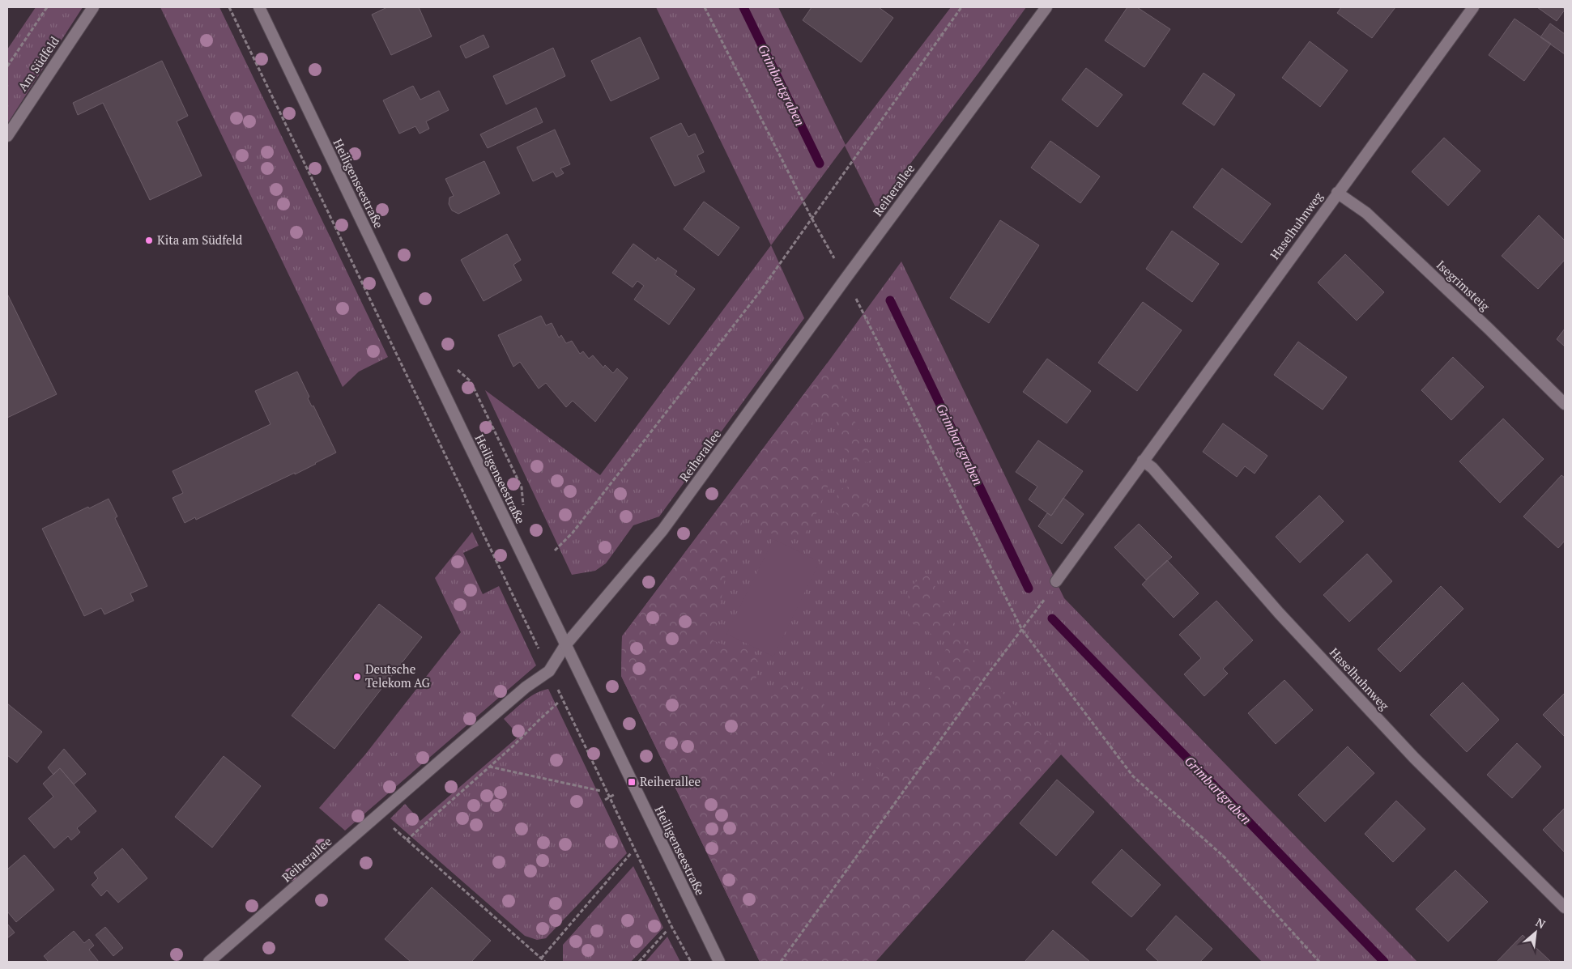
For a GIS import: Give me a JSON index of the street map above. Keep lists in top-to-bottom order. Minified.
{"streets":{"street":["Am Südfeld","Heiligenseestraße","Reiherallee","Haselhuhnweg","Isegrimsteig"]},"crossings":[["Heiligenseestraße","Reiherallee"],["Haselhuhnweg","Isegrimsteig"]],"water":["Grimbartgraben"],"places":{"other":["Kita am Südfeld","Deutsche Telekom AG"],"transit":["Reiherallee"]},"north":"top right"}
